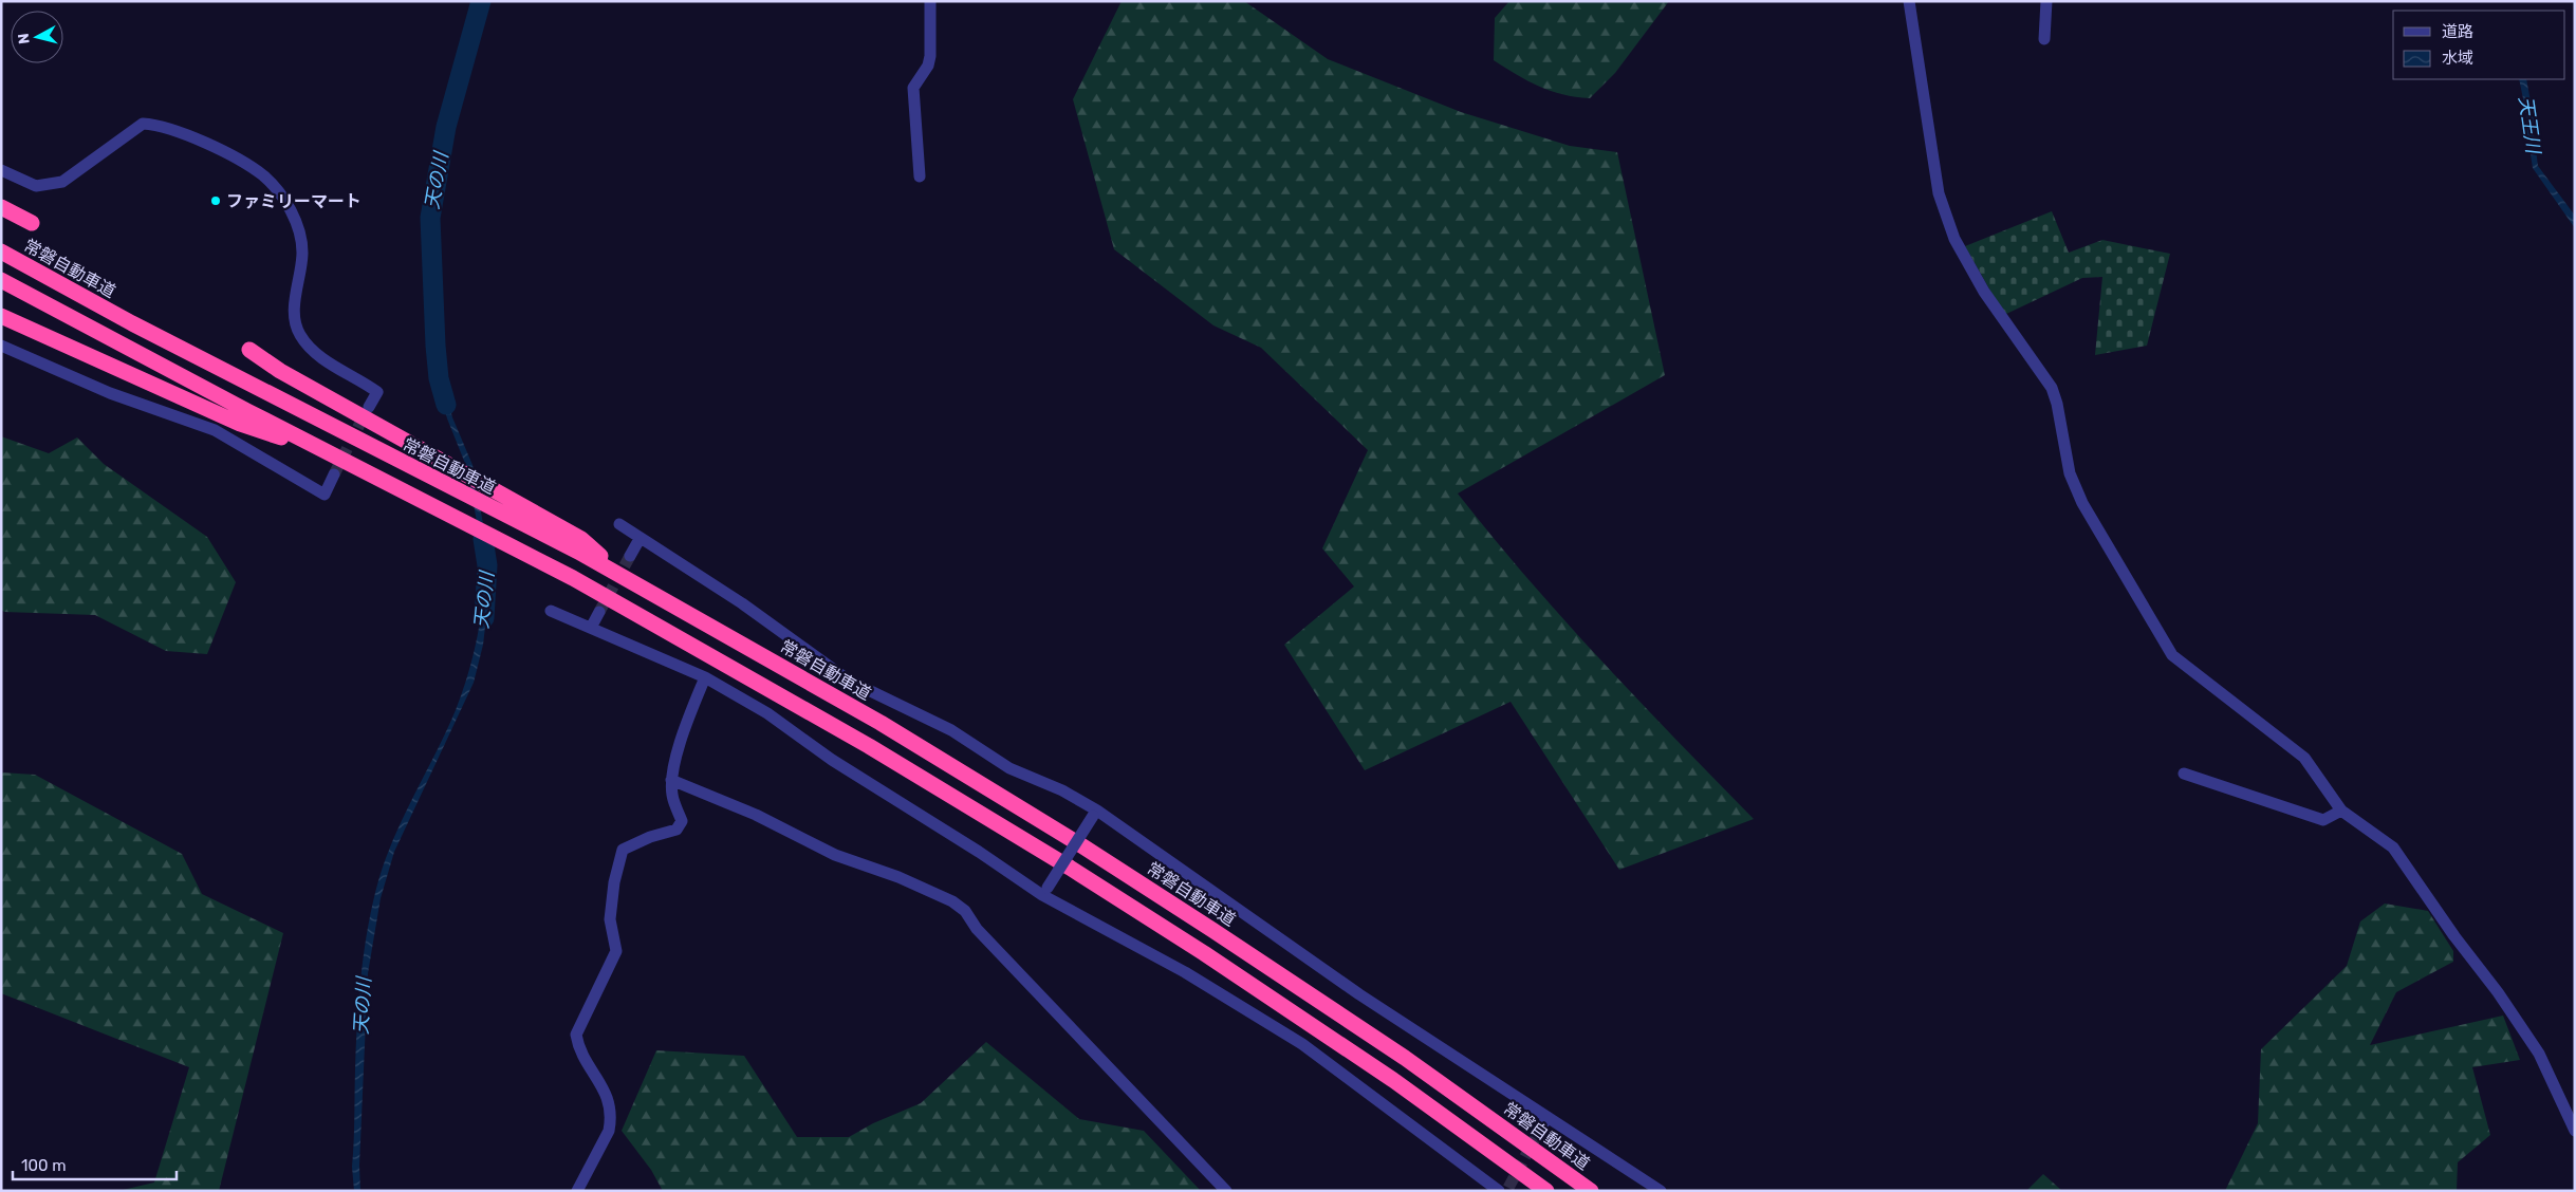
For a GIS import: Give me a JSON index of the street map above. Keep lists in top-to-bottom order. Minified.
{"streets":{"highway":["常磐自動車道"]},"water":["天王川","天の川"],"places":["ファミリーマート"],"legend":["道路","水域"],"scale_bar":"100 m","north":"left"}
